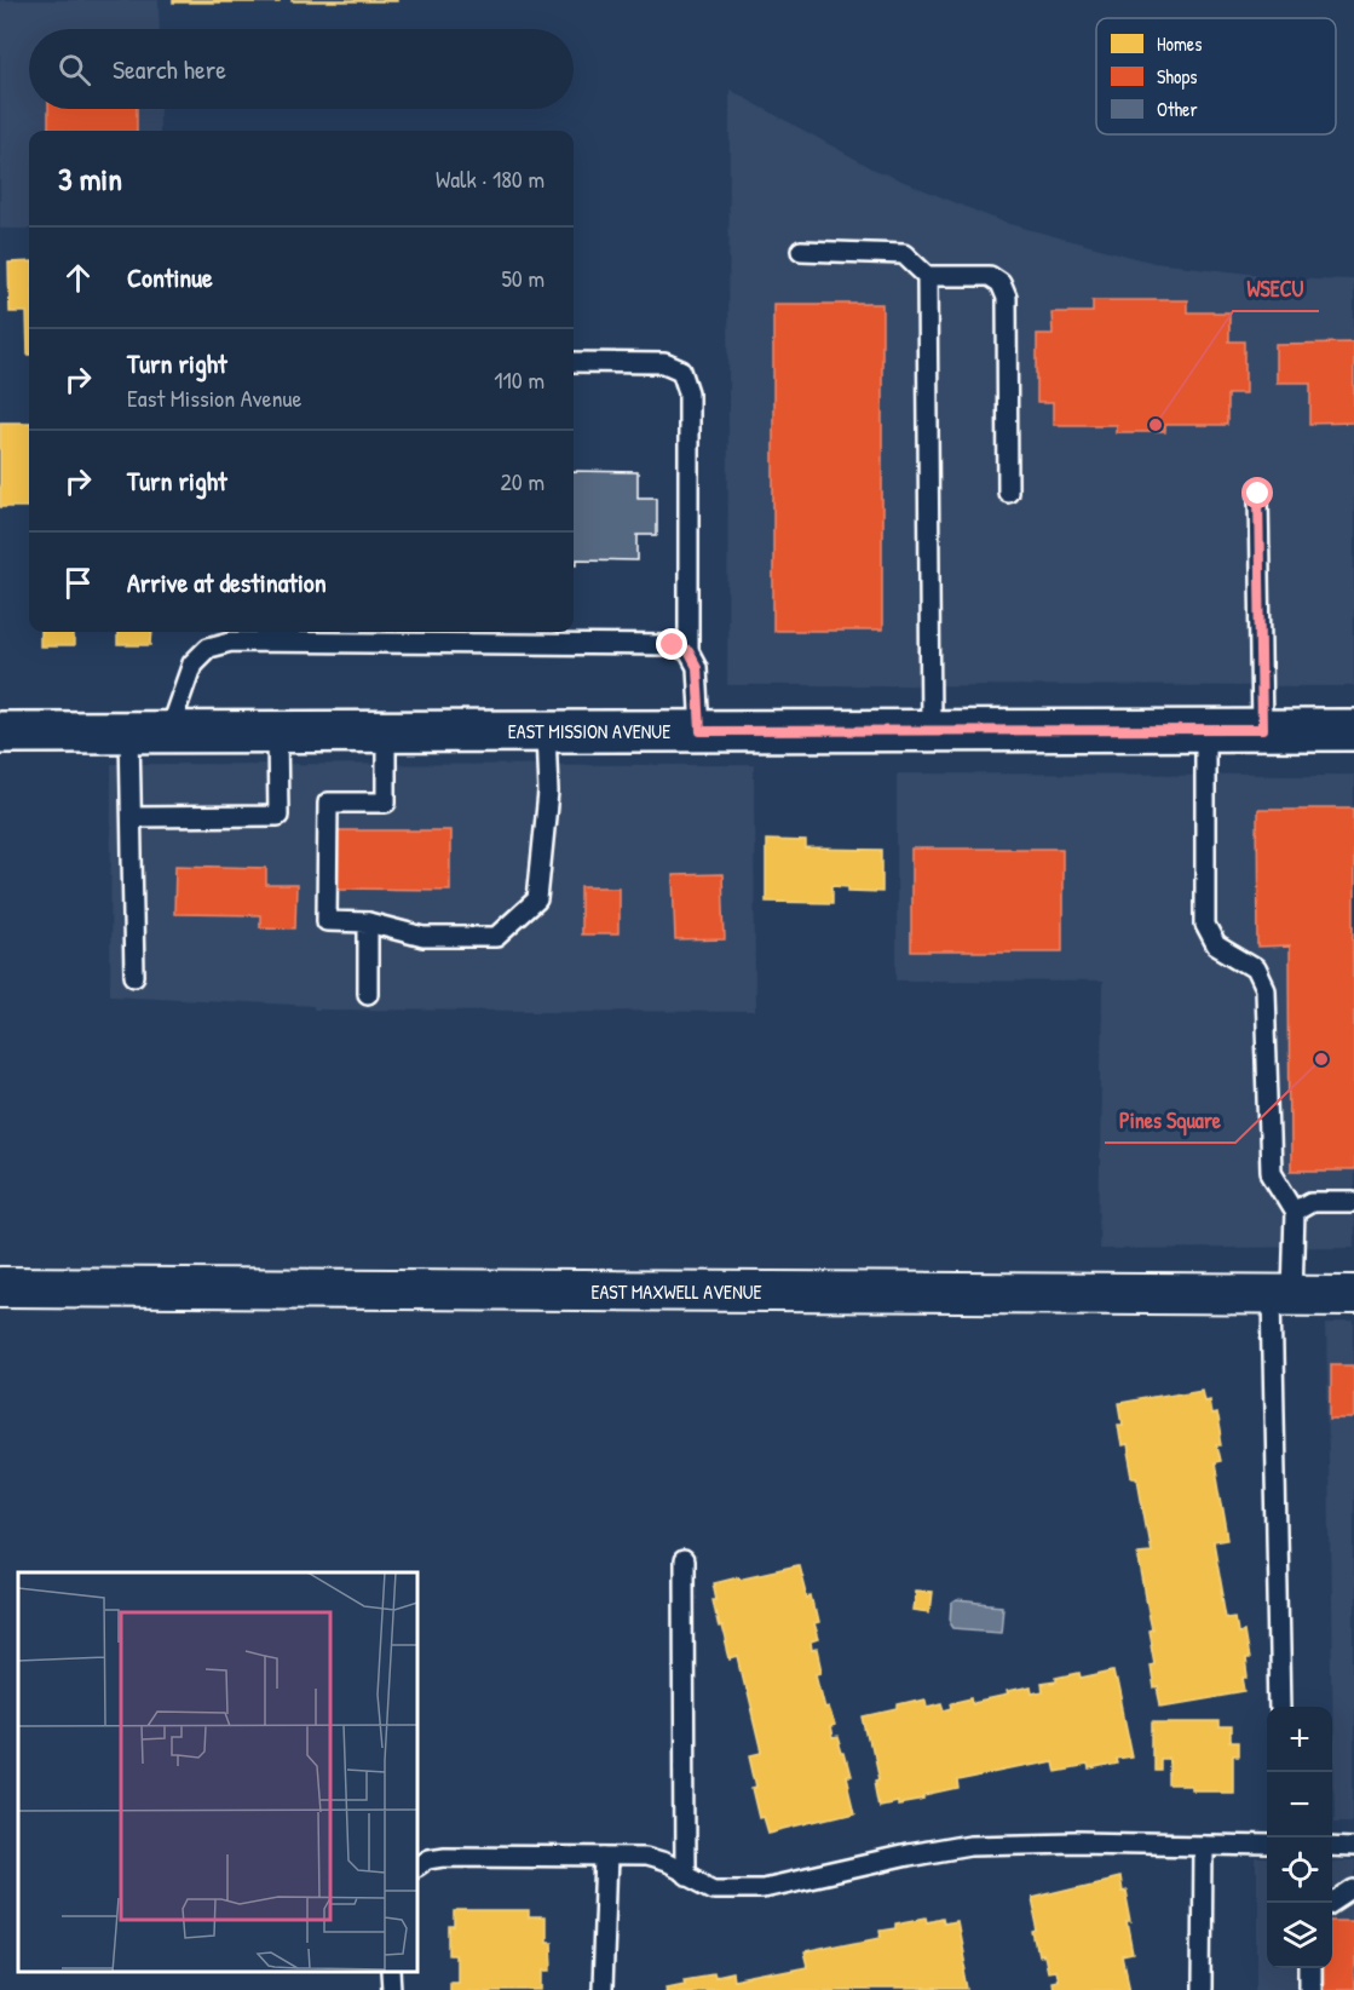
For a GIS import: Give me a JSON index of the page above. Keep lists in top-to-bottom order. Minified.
{"streets":{"street":["EAST MISSION AVENUE","EAST MAXWELL AVENUE"]},"places":["WSECU","Pines Square"],"legend":["Homes","Shops","Other"],"page":{"search":"Search here","heading":["3 min","Walk · 180 m"],"list":[["Continue","50 m"],["Turn right","East Mission Avenue","110 m"],["Turn right","20 m"],"Arrive at destination"],"map_buttons":["+","−"]}}
